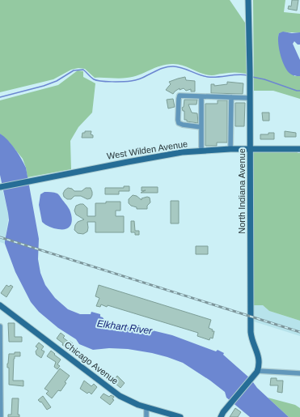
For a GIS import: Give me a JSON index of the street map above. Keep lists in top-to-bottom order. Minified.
{"streets":{"street":["West Wilden Avenue","North Indiana Avenue","Chicago Avenue"]},"crossings":[["West Wilden Avenue","North Indiana Avenue"]],"water":["Elkhart River"]}
